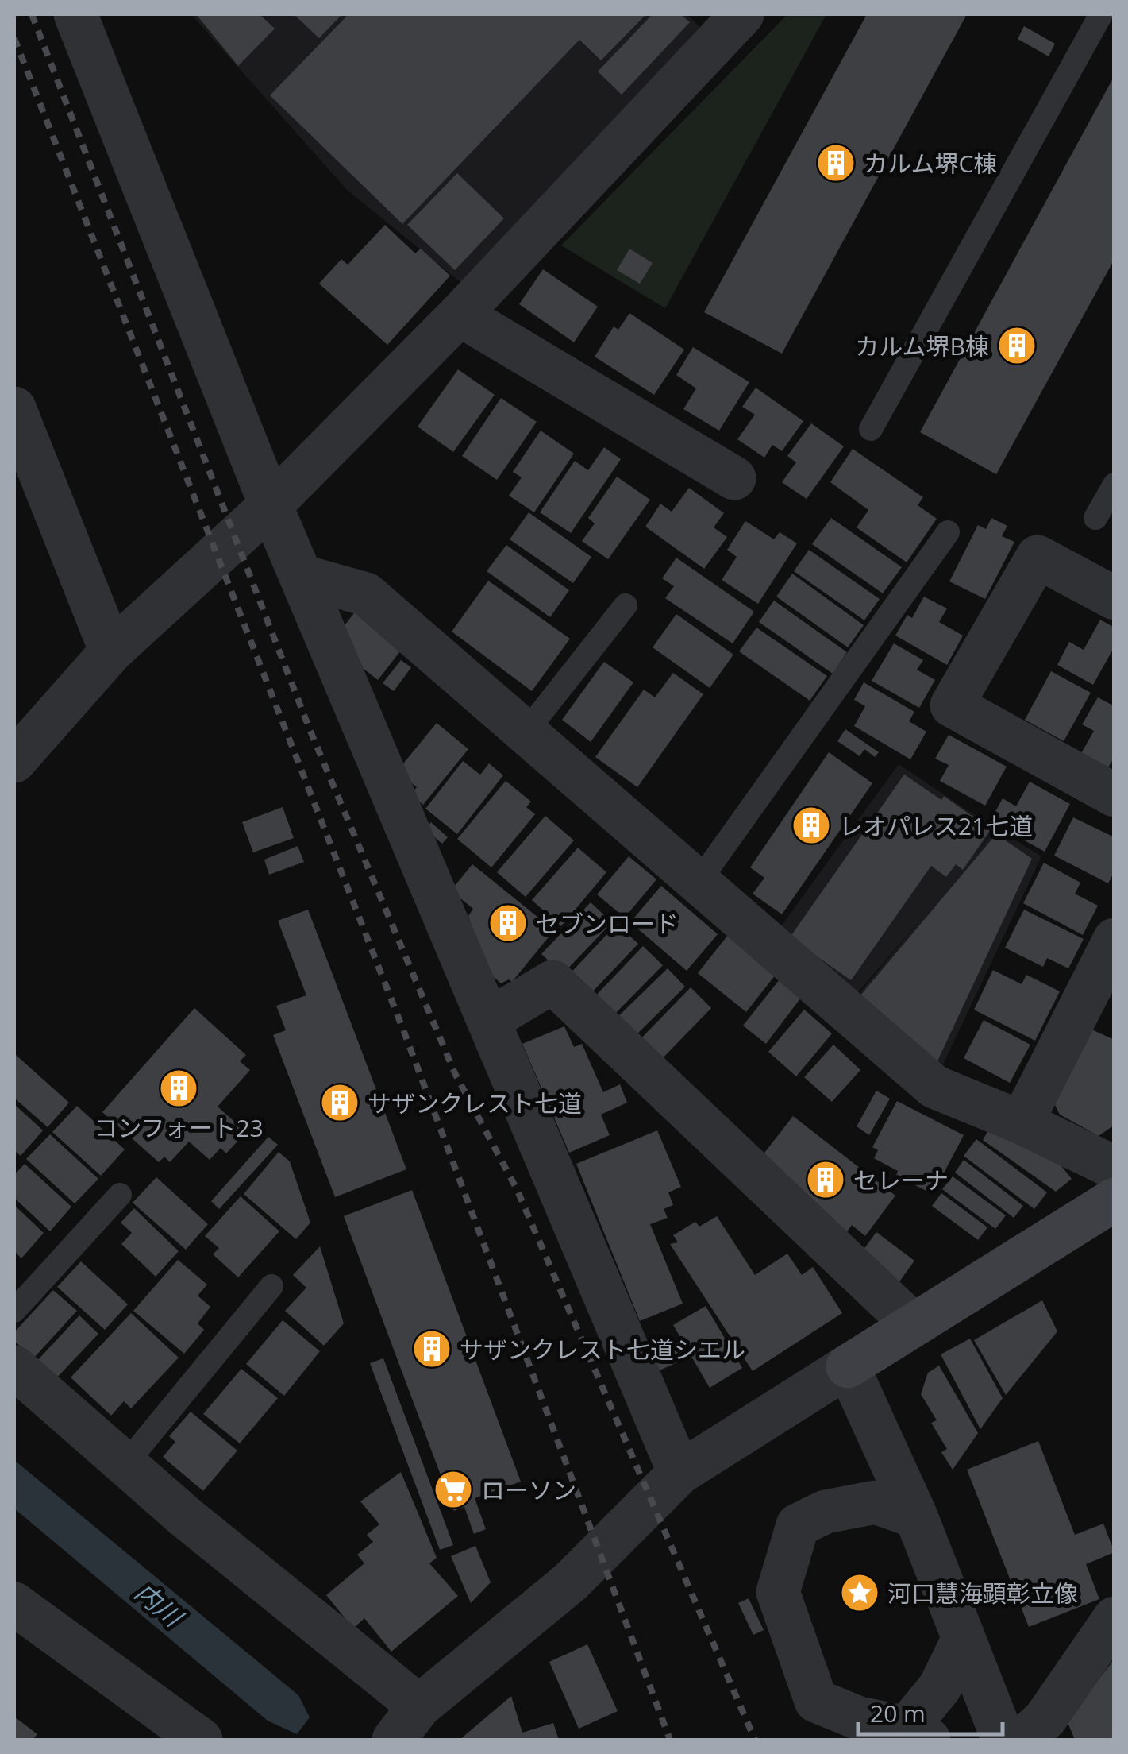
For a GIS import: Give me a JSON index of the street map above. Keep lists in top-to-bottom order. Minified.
{"water":["内川"],"places":{"building":["カルム堺C棟","カルム堺B棟","レオパレス21七道","セブンロード","コンフォート23","サザンクレスト七道","セレーナ","サザンクレスト七道シエル"],"supermarket":["ローソン"],"place":["河口慧海顕彰立像"]},"scale_bar":"20 m"}
